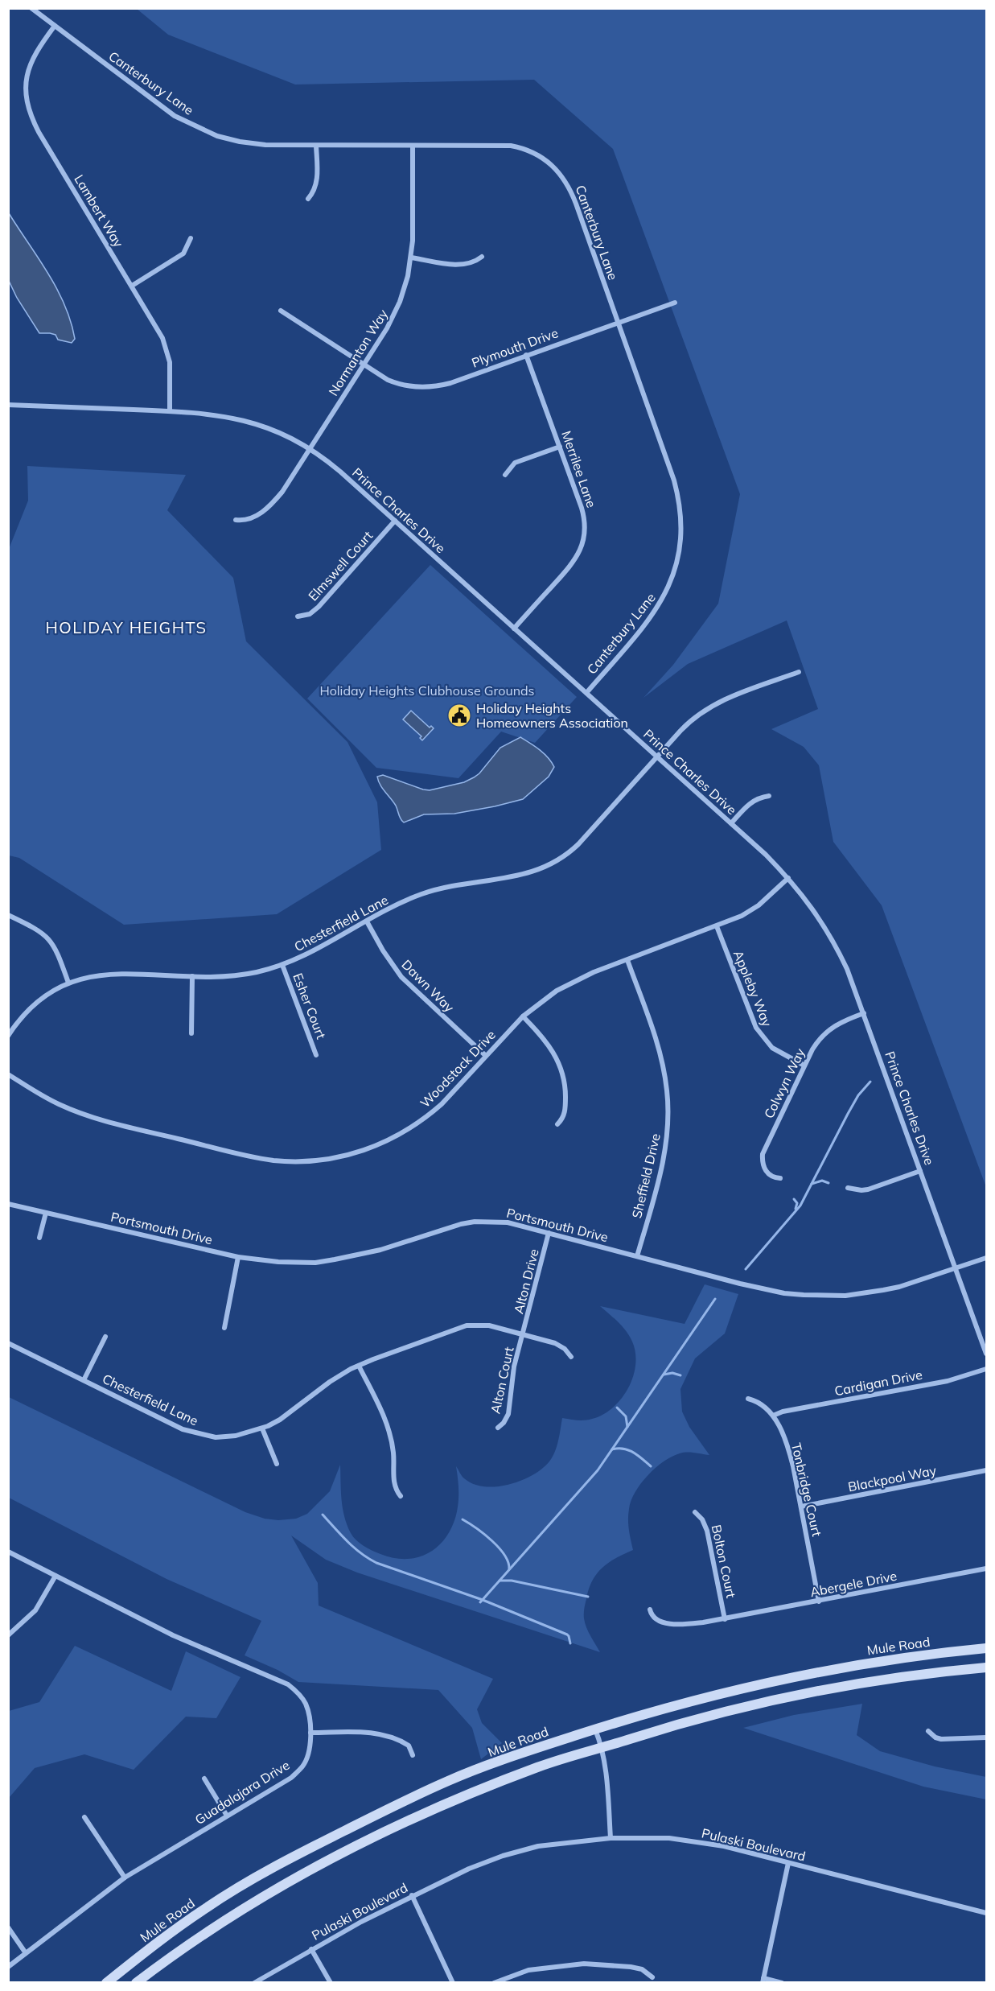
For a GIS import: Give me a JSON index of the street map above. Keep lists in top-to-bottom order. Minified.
{"streets":{"main road":["Mule Road"],"street":["Canterbury Lane","Lambert Way","Plymouth Drive","Normanton Way","Merrilee Lane","Prince Charles Drive","Elmswell Court","Chesterfield Lane","Dawn Way","Appleby Way","Esher Court","Woodstock Drive","Colwyn Way","Sheffield Drive","Portsmouth Drive","Alton Drive","Alton Court","Cardigan Drive","Blackpool Way","Tonbridge Court","Bolton Court","Abergele Drive","Guadalajara Drive","Pulaski Boulevard"]},"crossings":[["Canterbury Lane","Lambert Way"],["Canterbury Lane","Plymouth Drive"],["Canterbury Lane","Normanton Way"],["Canterbury Lane","Prince Charles Drive"],["Lambert Way","Prince Charles Drive"],["Plymouth Drive","Normanton Way"],["Plymouth Drive","Merrilee Lane"],["Normanton Way","Prince Charles Drive"],["Merrilee Lane","Prince Charles Drive"],["Prince Charles Drive","Elmswell Court"],["Prince Charles Drive","Chesterfield Lane"],["Prince Charles Drive","Woodstock Drive"],["Prince Charles Drive","Colwyn Way"],["Prince Charles Drive","Portsmouth Drive"],["Chesterfield Lane","Dawn Way"],["Chesterfield Lane","Esher Court"],["Chesterfield Lane","Alton Drive"],["Chesterfield Lane","Alton Court"],["Dawn Way","Woodstock Drive"],["Appleby Way","Woodstock Drive"],["Appleby Way","Colwyn Way"],["Woodstock Drive","Sheffield Drive"],["Sheffield Drive","Portsmouth Drive"],["Portsmouth Drive","Alton Drive"],["Alton Drive","Alton Court"],["Cardigan Drive","Tonbridge Court"],["Blackpool Way","Tonbridge Court"],["Tonbridge Court","Abergele Drive"],["Bolton Court","Abergele Drive"]],"districts":["HOLIDAY HEIGHTS"],"parks":["Holiday Heights Clubhouse Grounds"],"places":{"public building":["Holiday Heights Homeowners Association"]}}
